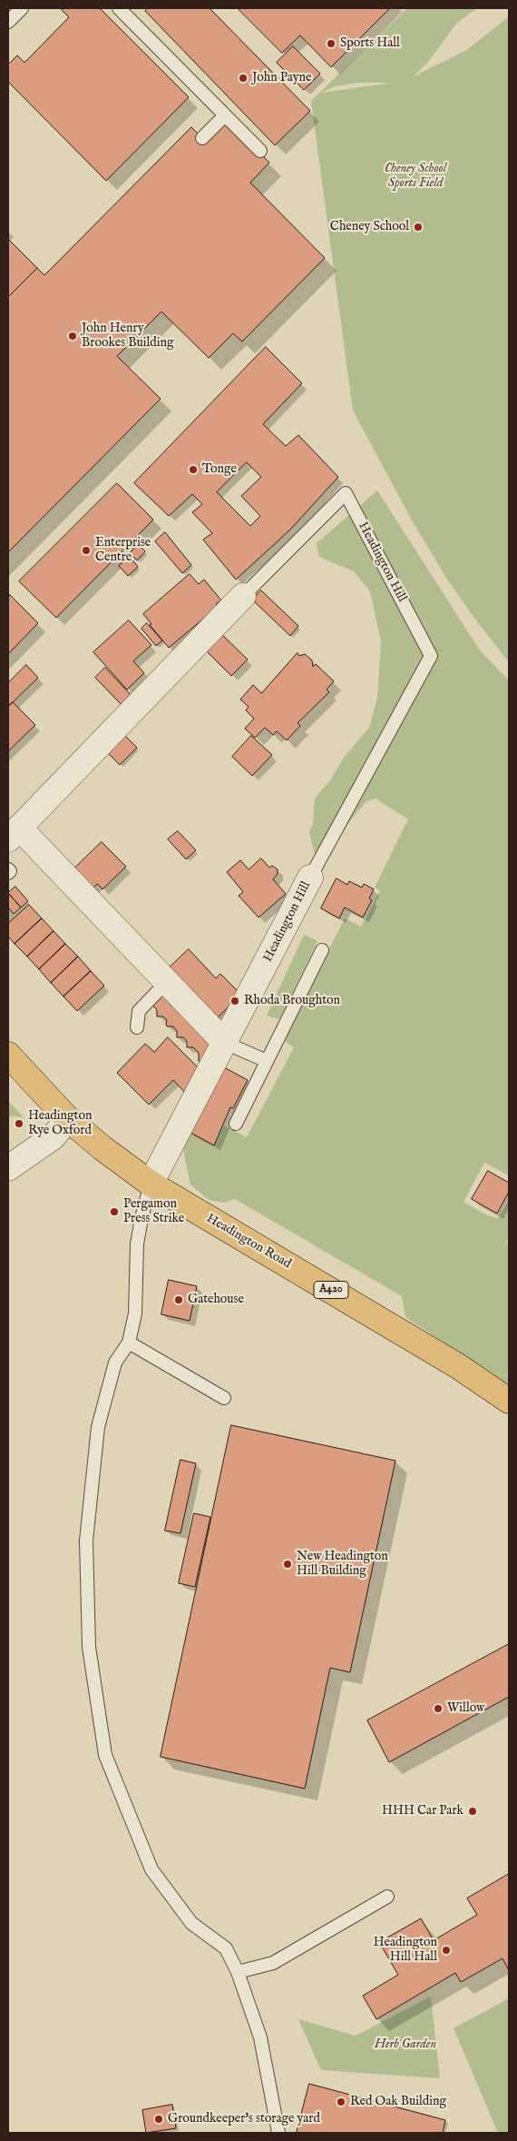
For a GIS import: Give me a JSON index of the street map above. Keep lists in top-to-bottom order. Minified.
{"streets":{"main road":["Headington Road","A420"],"street":["Headington Hill"]},"crossings":[["Headington Hill","Headington Road"]],"parks":["Cheney School Sports Field","Herb Garden"],"places":["Sports Hall","John Payne","Cheney School","John Henry Brookes Building","Tonge","Enterprise Centre","Rhoda Broughton","Headington Rye Oxford","Pergamon Press Strike","Gatehouse","New Headington Hill Building","Willow","HHH Car Park","Headington Hill Hall","Red Oak Building","Groundkeeper's storage yard"]}
